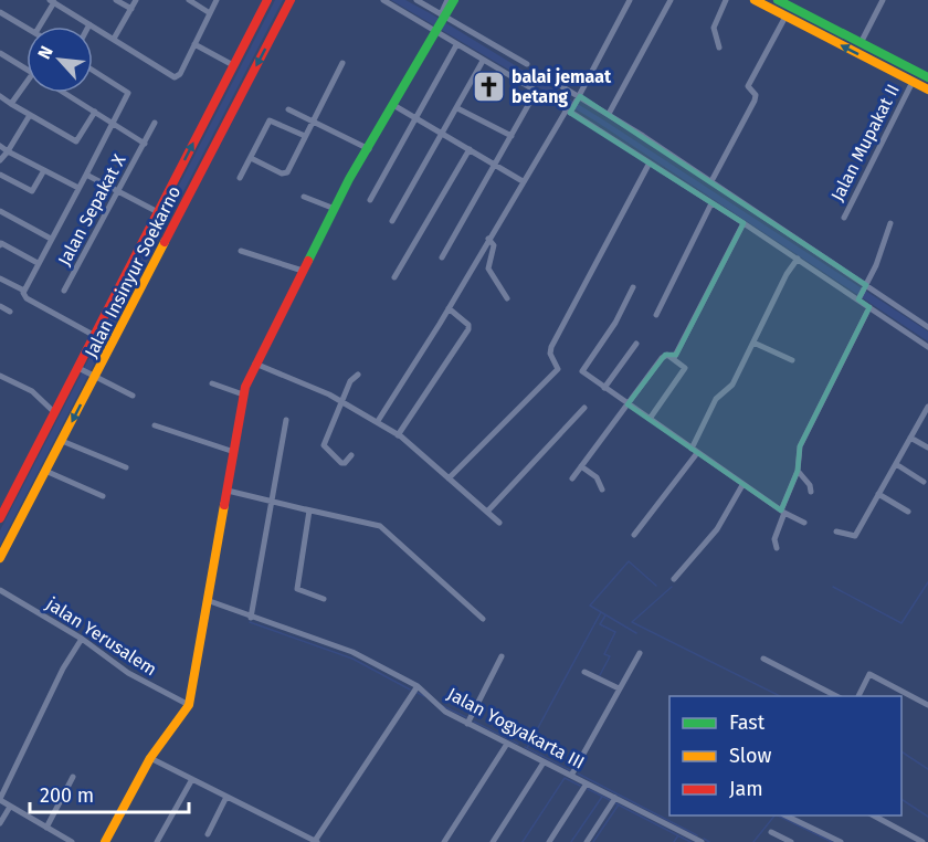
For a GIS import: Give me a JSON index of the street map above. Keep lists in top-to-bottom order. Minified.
{"streets":{"main road":["Jalan Insinyur Soekarno"],"street":["Jalan Mupakat II","Jalan Sepakat X","jalan Yerusalem","Jalan Yogyakarta III"]},"places":{"church":["balai jemaat betang"]},"legend":["Fast","Slow","Jam"],"scale_bar":"200 m","north":"top left"}
